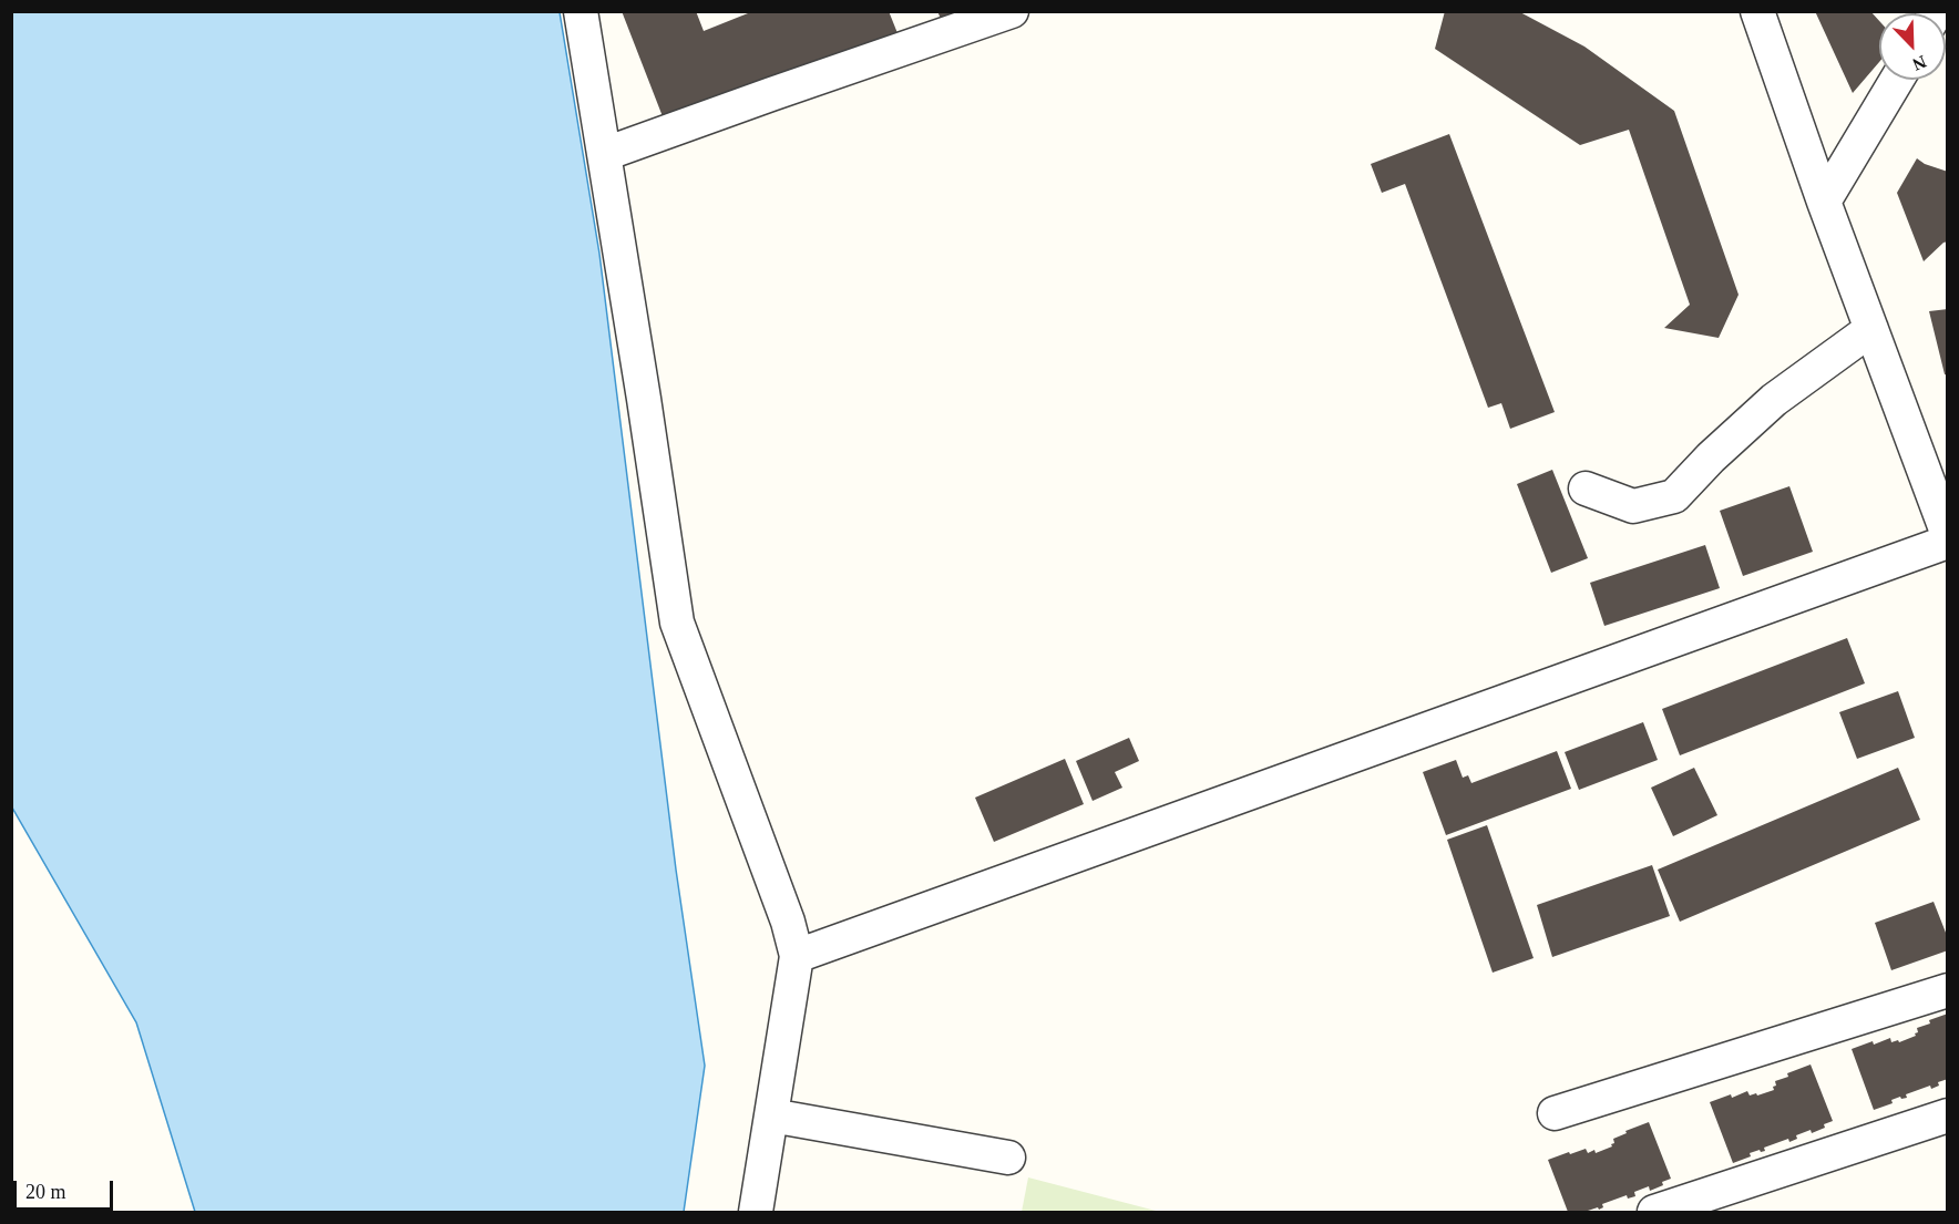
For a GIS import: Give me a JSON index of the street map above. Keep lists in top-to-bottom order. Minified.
{"scale_bar":"20 m","north":"bottom right"}
